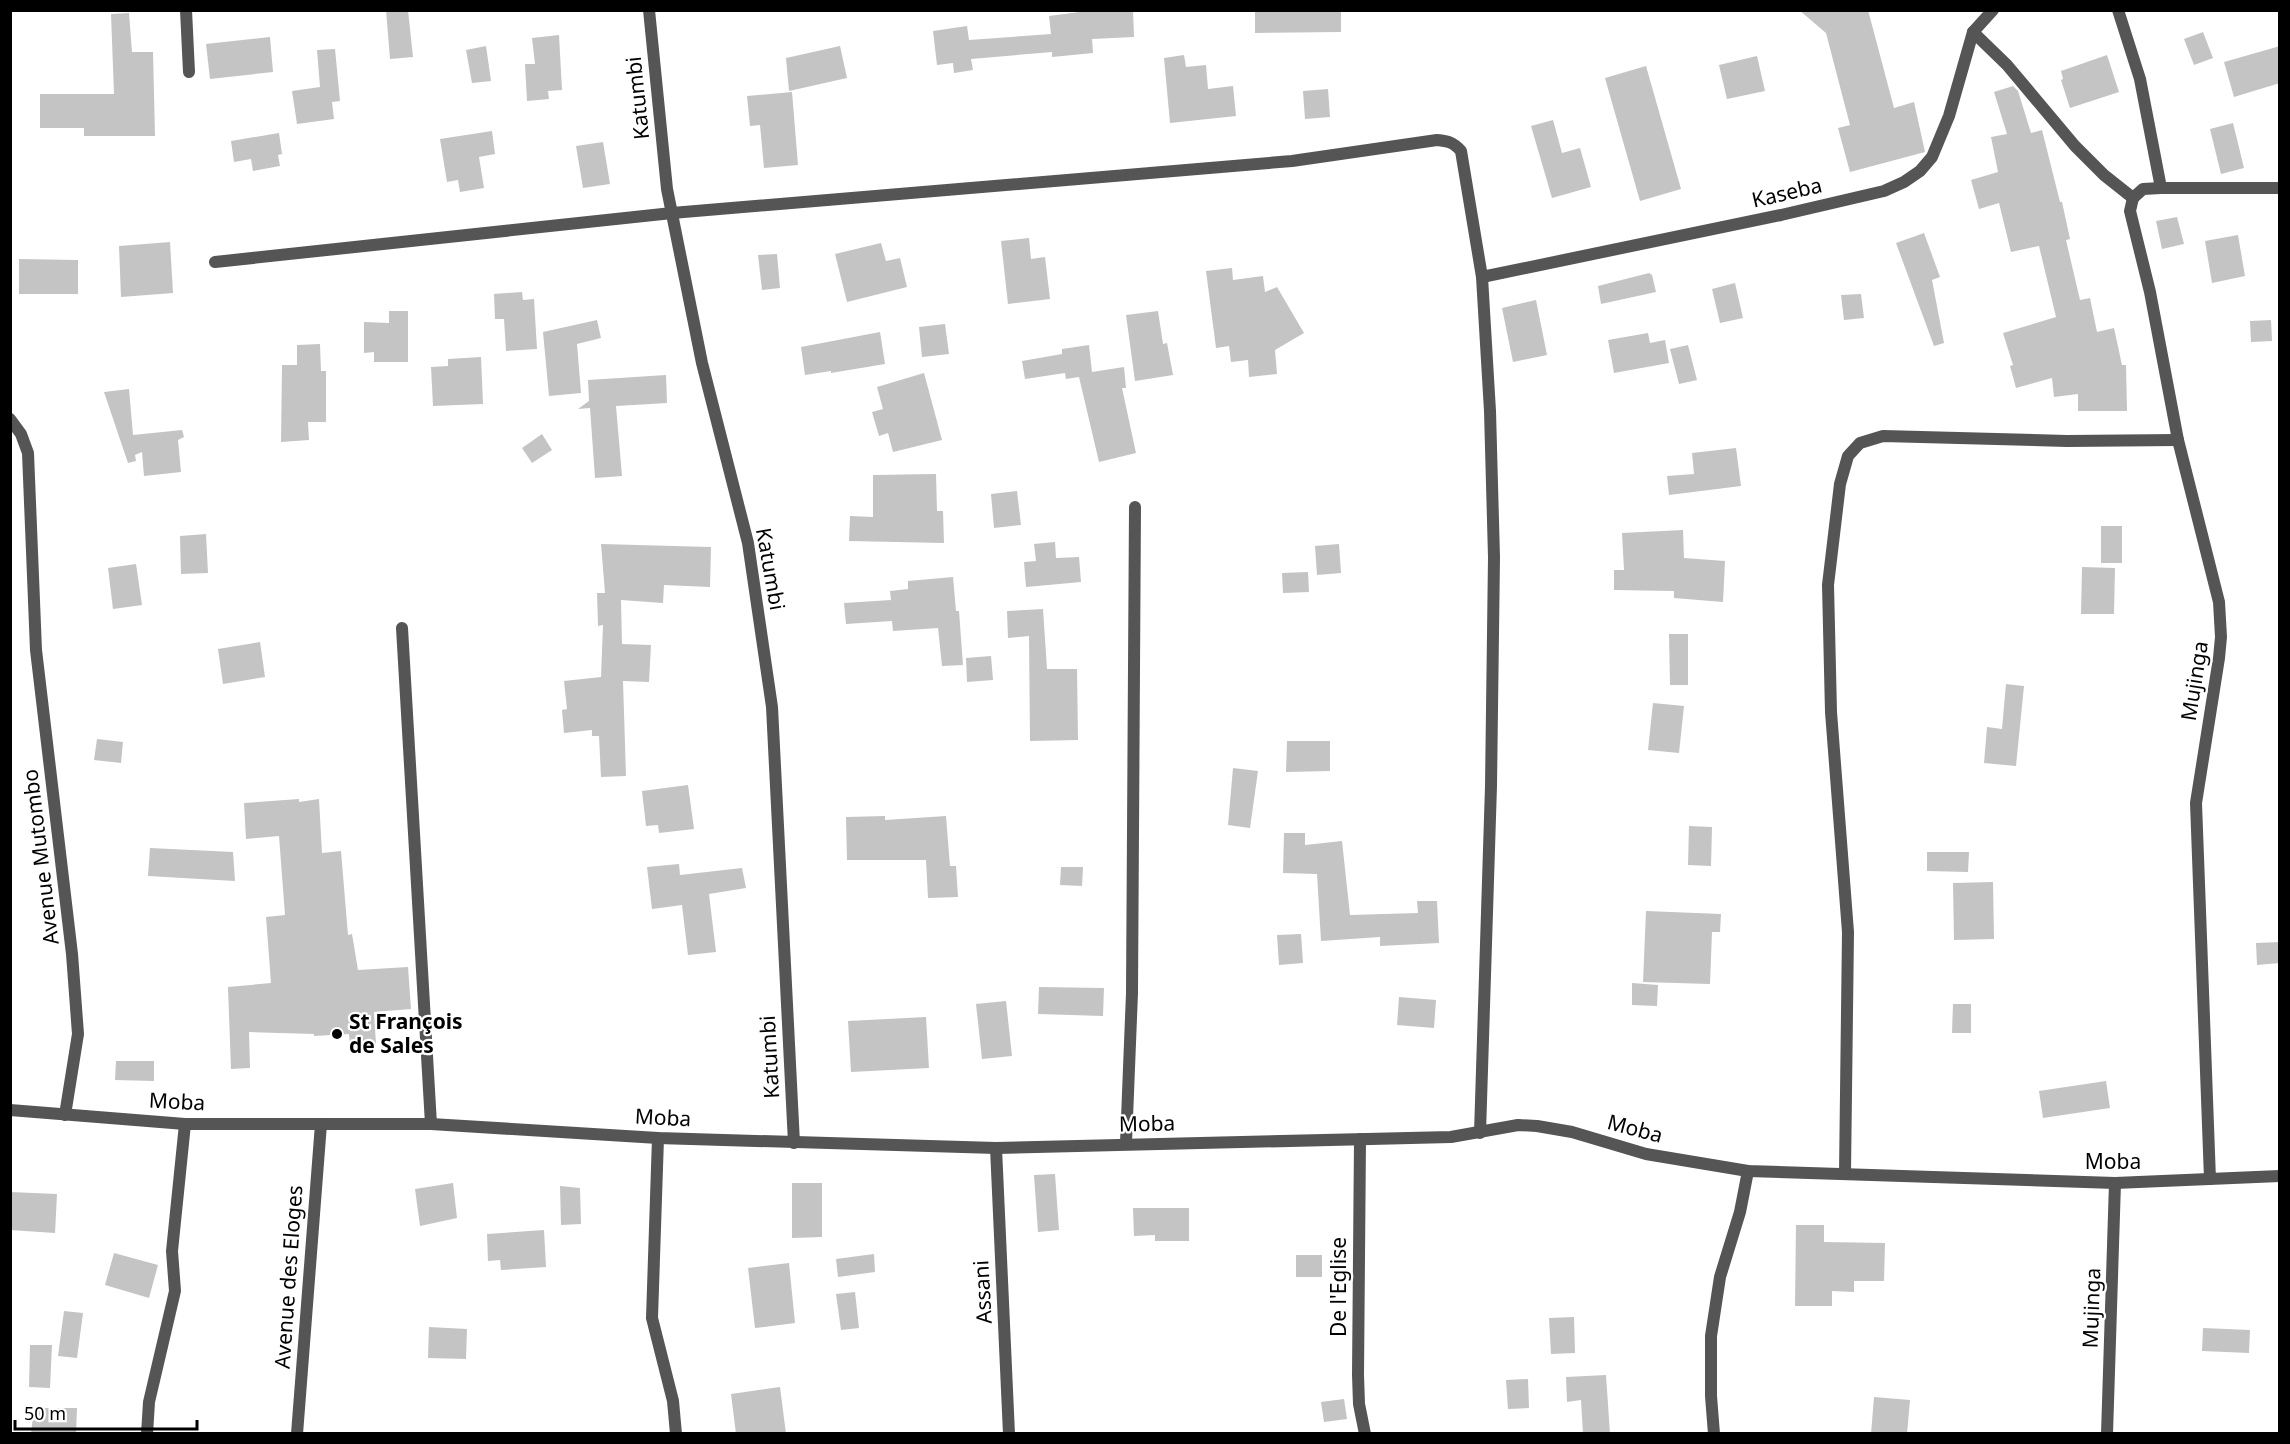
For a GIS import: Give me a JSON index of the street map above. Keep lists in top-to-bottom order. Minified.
{"streets":{"street":["Katumbi","Kaseba","Mujinga","Avenue Mutombo","Moba","Avenue des Eloges","De l'Eglise","Assani"]},"crossings":[["Katumbi","Moba"],["Mujinga","Moba"],["Avenue Mutombo","Moba"],["Moba","Avenue des Eloges"],["Moba","De l'Eglise"],["Moba","Assani"]],"places":["St François de Sales"],"scale_bar":"50 m"}
